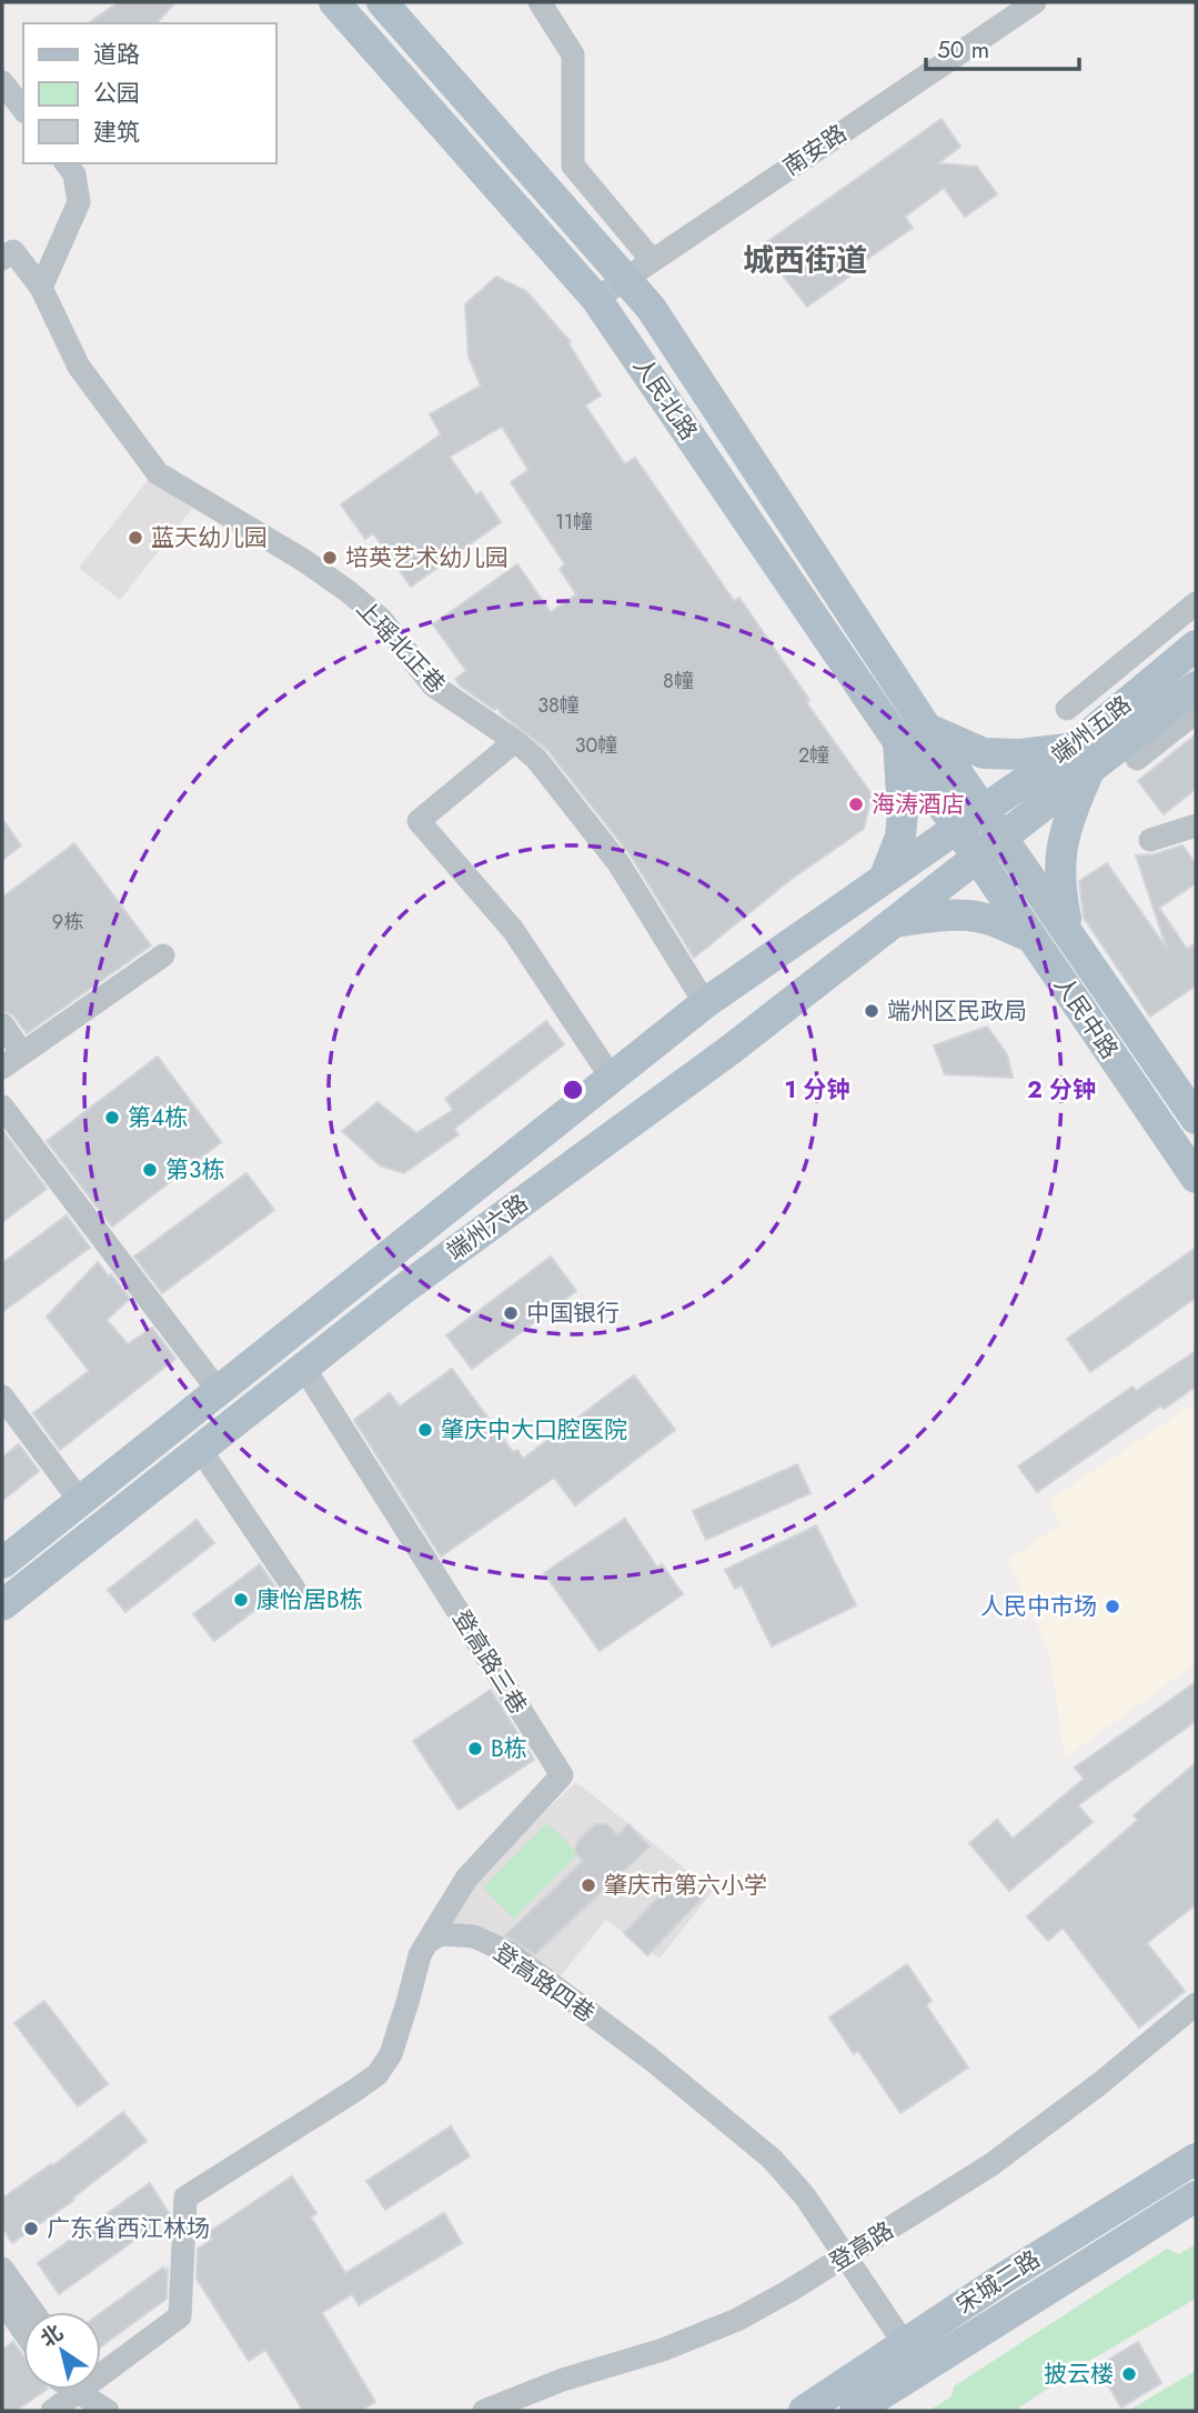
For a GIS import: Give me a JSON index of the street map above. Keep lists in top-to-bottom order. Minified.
{"streets":{"main road":["人民北路","端州五路","人民中路","端州六路","宋城二路"],"street":["南安路","上瑶北正巷","登高路三巷","登高路四巷","登高路"]},"crossings":[["南安路","人民北路"],["人民北路","端州五路"],["人民北路","人民中路"],["人民北路","端州六路"],["上瑶北正巷","端州六路"],["端州五路","人民中路"],["端州五路","端州六路"],["人民中路","端州六路"],["端州六路","登高路三巷"],["登高路三巷","登高路四巷"],["登高路四巷","登高路"],["登高路四巷","宋城二路"]],"districts":["城西街道"],"places":["蓝天幼儿园","培英艺术幼儿园","海涛酒店","端州区民政局","第4栋","第3栋","中国银行","肇庆中大口腔医院","康怡居B栋","人民中市场","B栋","肇庆市第六小学","广东省西江林场","披云楼"],"house_numbers":["11幢","8幢","38幢","30幢","2幢","9栋"],"legend":["道路","公园","建筑"],"scale_bar":"50 m","north":"top left","rings":["1 分钟","2 分钟"]}
